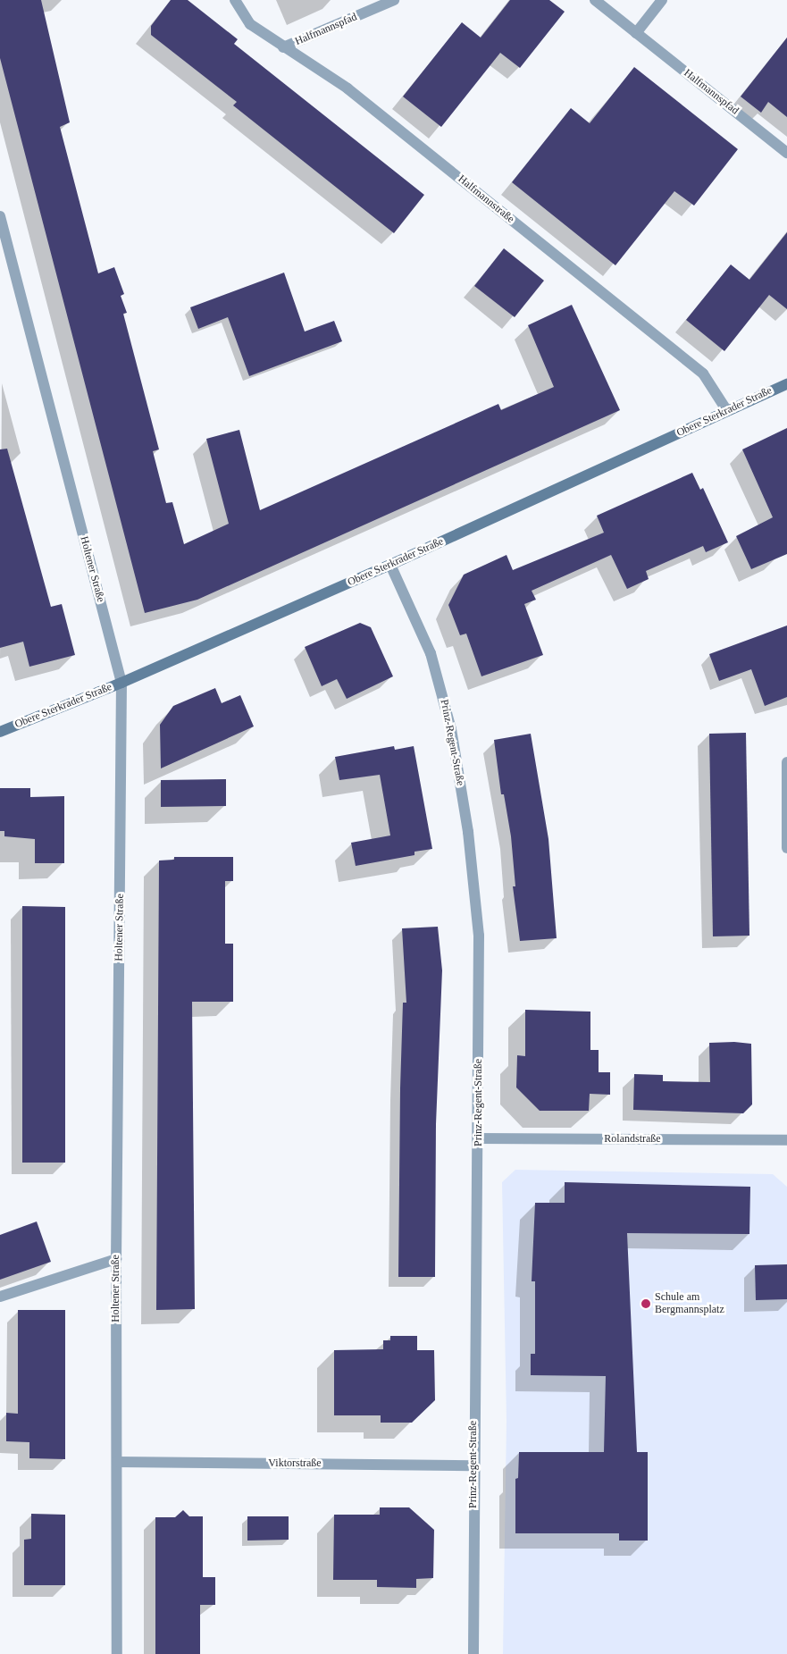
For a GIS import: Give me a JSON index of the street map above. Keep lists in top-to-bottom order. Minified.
{"streets":{"street":["Halfmannspfad","Halfmannstraße","Obere Sterkrader Straße","Holtener Straße","Prinz-Regent-Straße","Rolandstraße","Viktorstraße"]},"crossings":[["Halfmannspfad","Halfmannstraße"],["Halfmannstraße","Obere Sterkrader Straße"],["Obere Sterkrader Straße","Holtener Straße"],["Obere Sterkrader Straße","Prinz-Regent-Straße"],["Holtener Straße","Viktorstraße"],["Prinz-Regent-Straße","Rolandstraße"],["Prinz-Regent-Straße","Viktorstraße"]],"places":["Schule am Bergmannsplatz"]}
